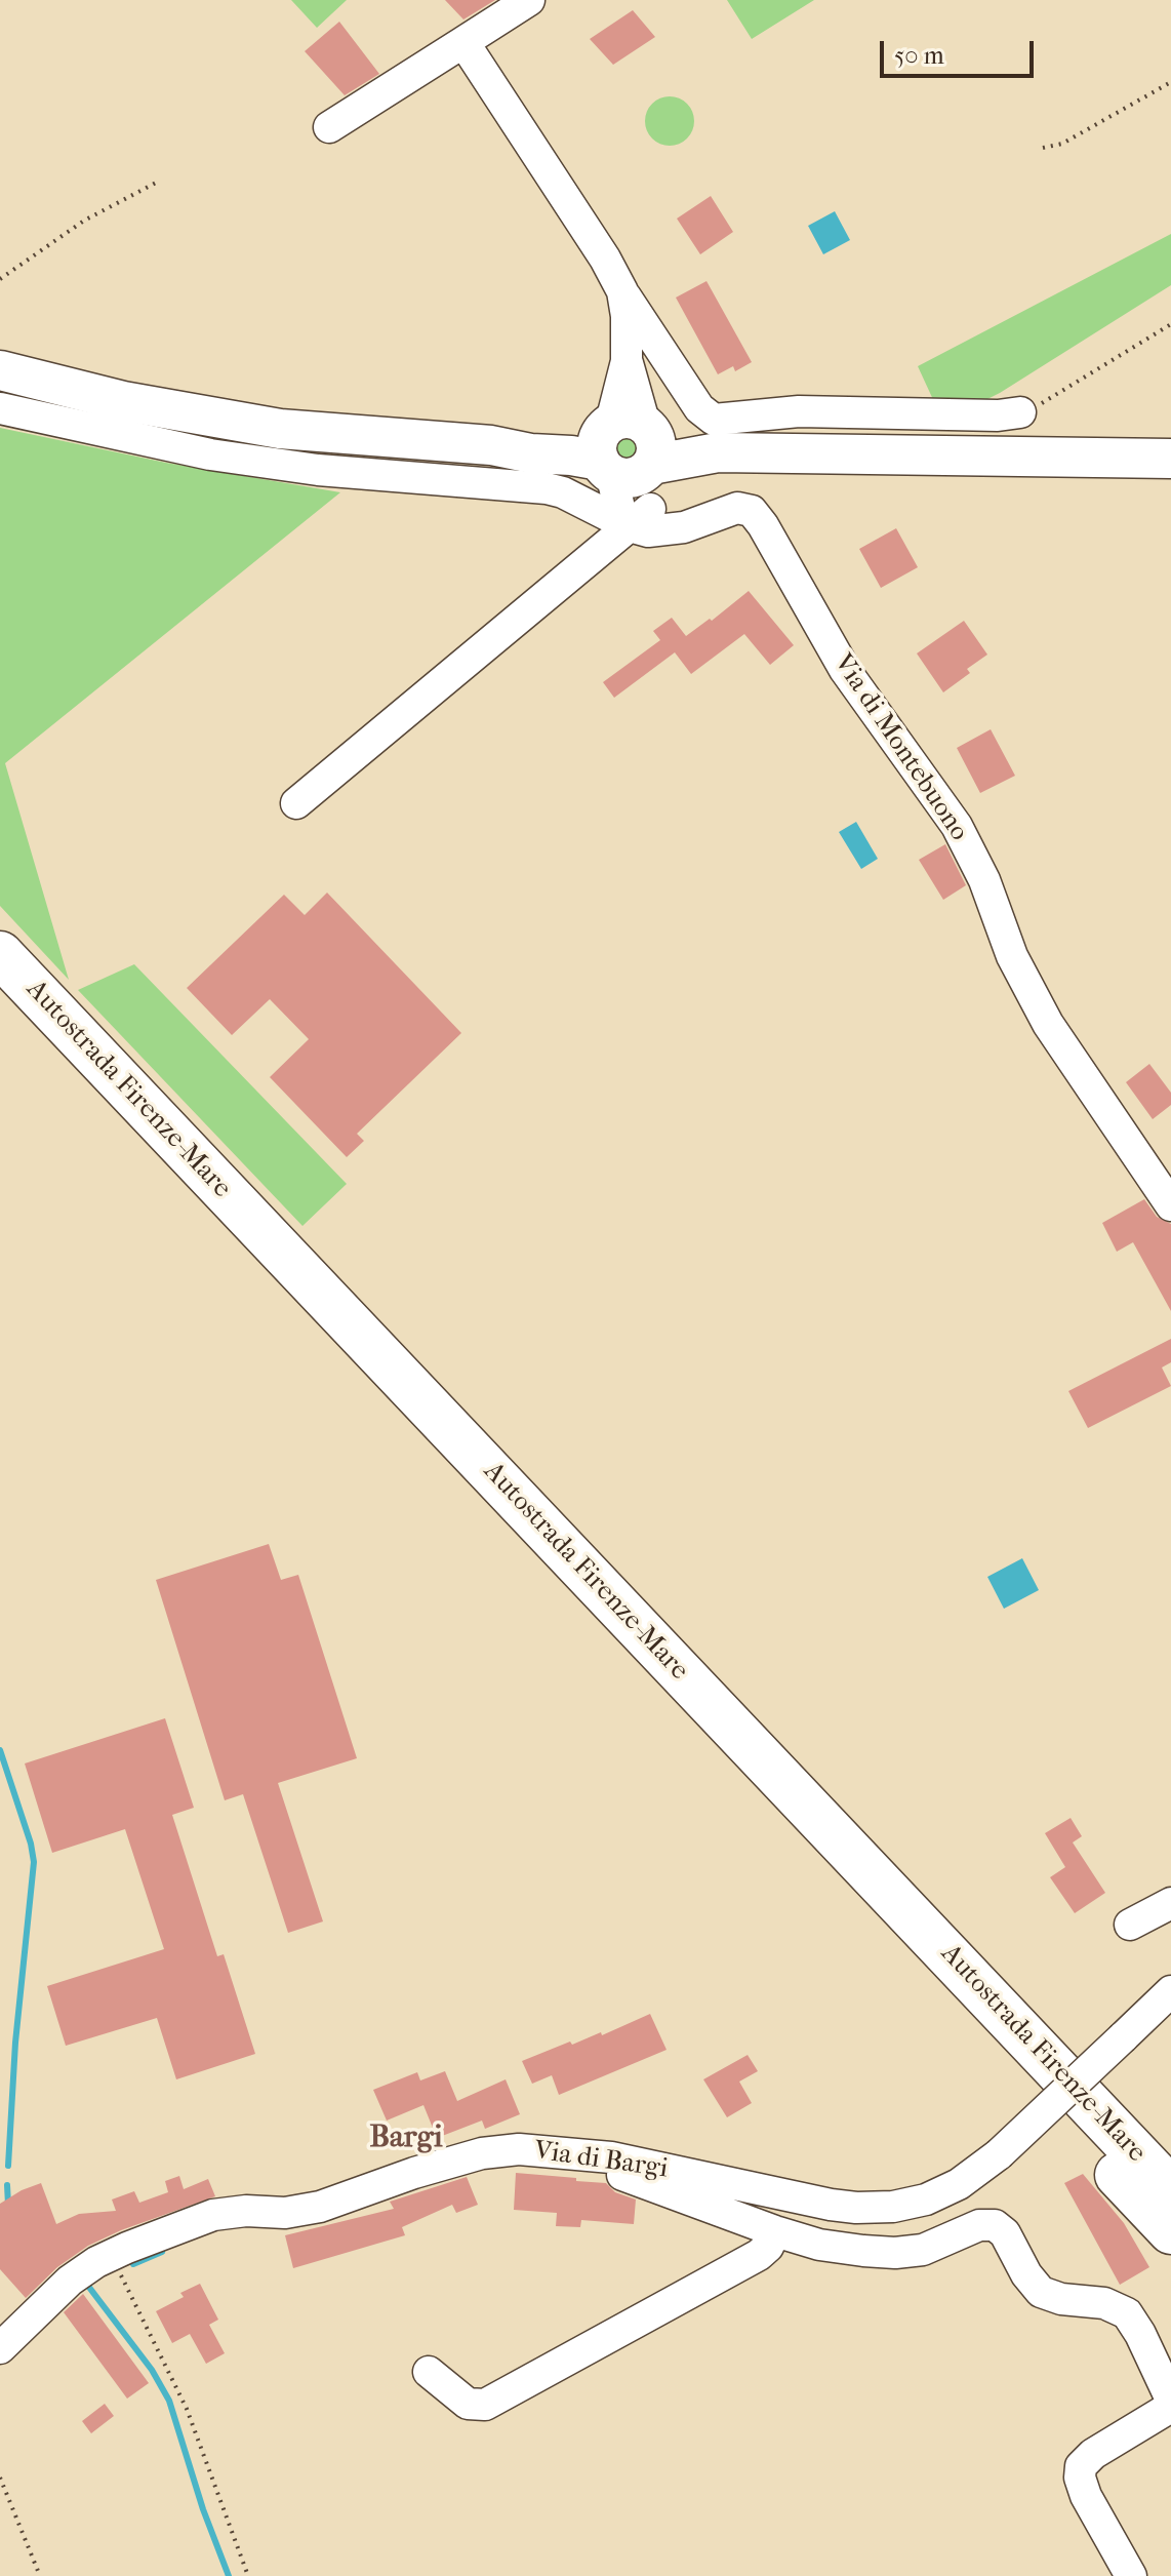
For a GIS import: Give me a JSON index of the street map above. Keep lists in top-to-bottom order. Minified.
{"streets":{"highway":["Autostrada Firenze-Mare"],"street":["Via di Montebuono","Via di Bargi"]},"districts":["Bargi"],"scale_bar":"50 m"}
